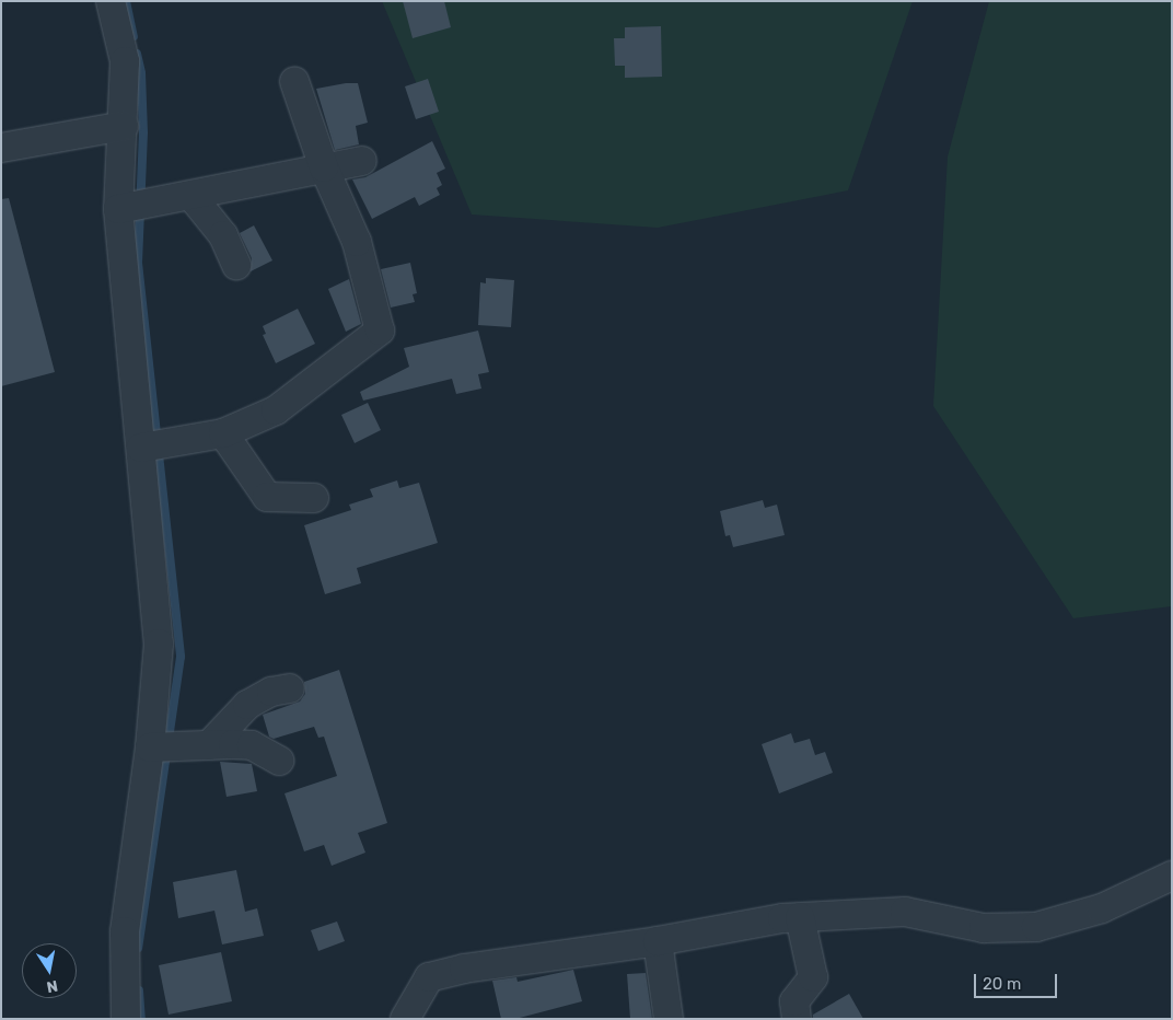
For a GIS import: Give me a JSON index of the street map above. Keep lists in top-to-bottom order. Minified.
{"scale_bar":"20 m","north":"bottom"}
